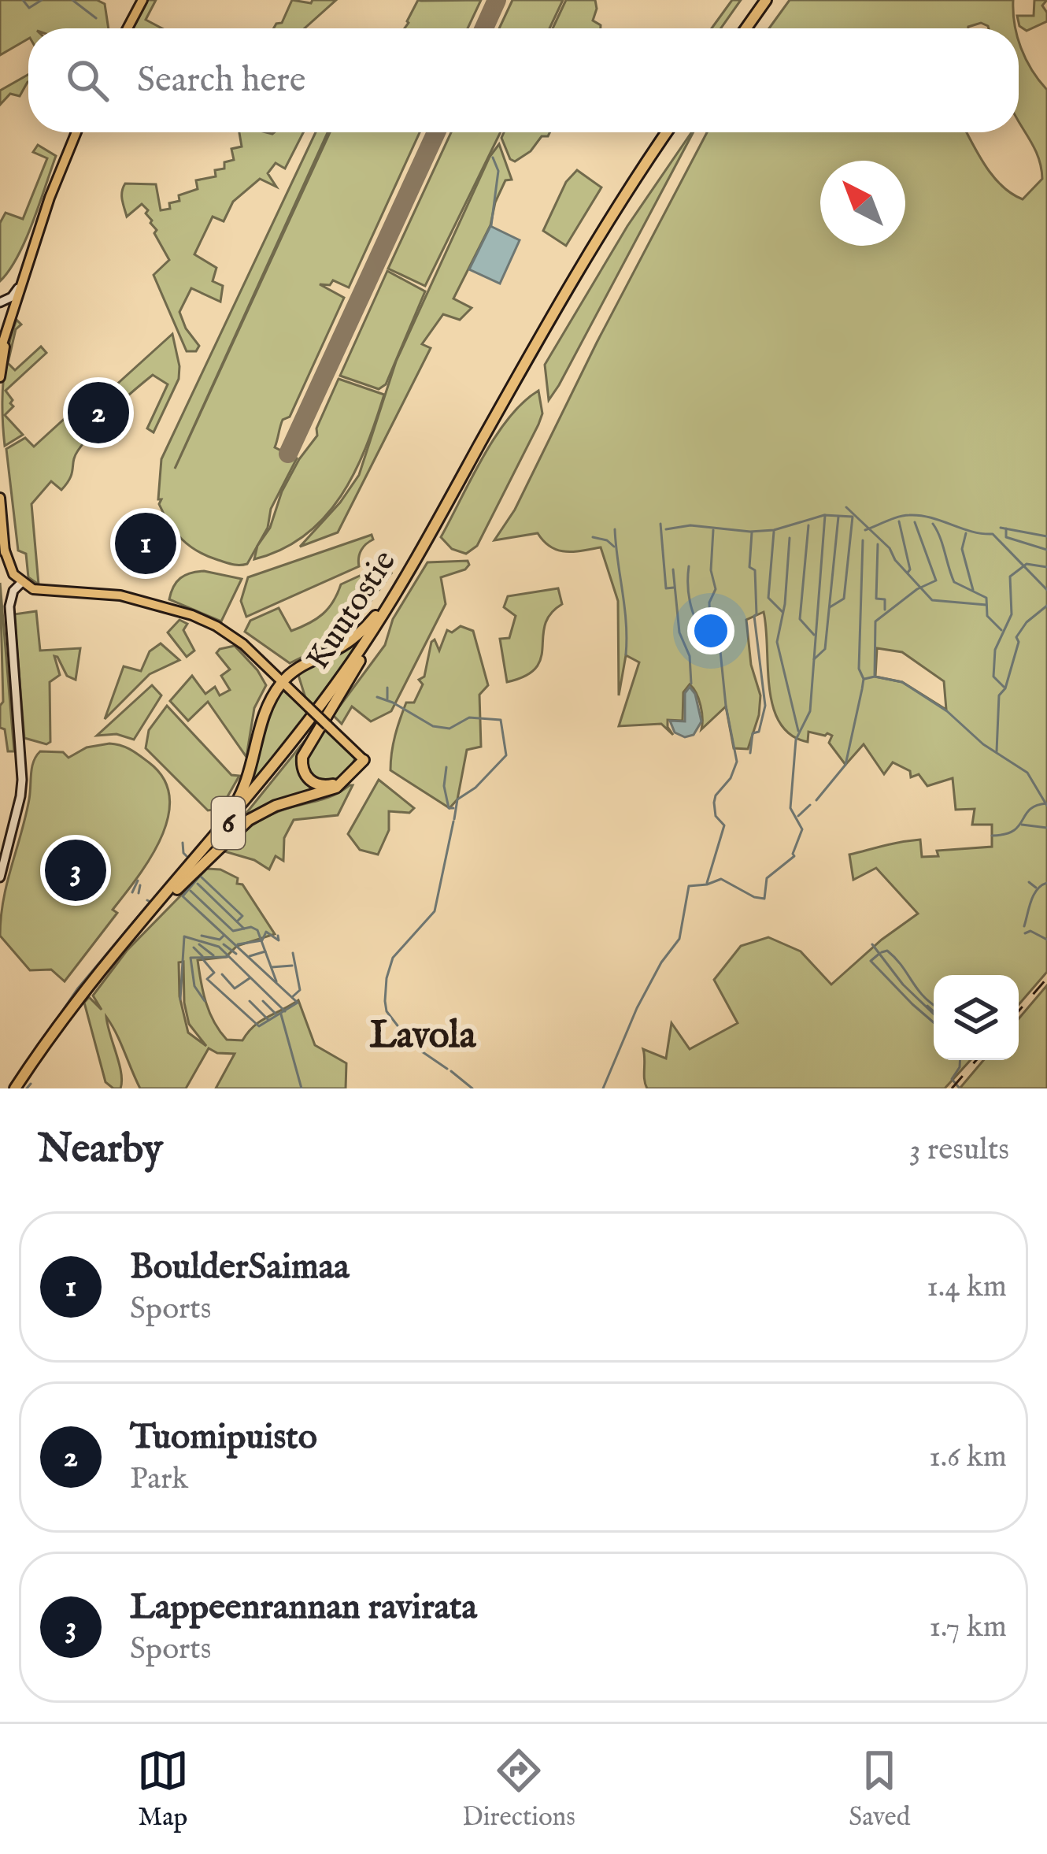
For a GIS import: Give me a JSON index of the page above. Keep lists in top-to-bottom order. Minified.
{"streets":{"highway":["Kuutostie","6"]},"districts":["Lavola"],"north":"top left","page":{"search":"Search here","pins":["2","1","3"],"heading":["Nearby","3 results"],"list":[{"mark":"1","name":"BoulderSaimaa","note":"Sports","value":"1.4 km"},{"mark":"2","name":"Tuomipuisto","note":"Park","value":"1.6 km"},{"mark":"3","name":"Lappeenrannan ravirata","note":"Sports","value":"1.7 km"}],"nav":["Map","Directions","Saved"]}}
